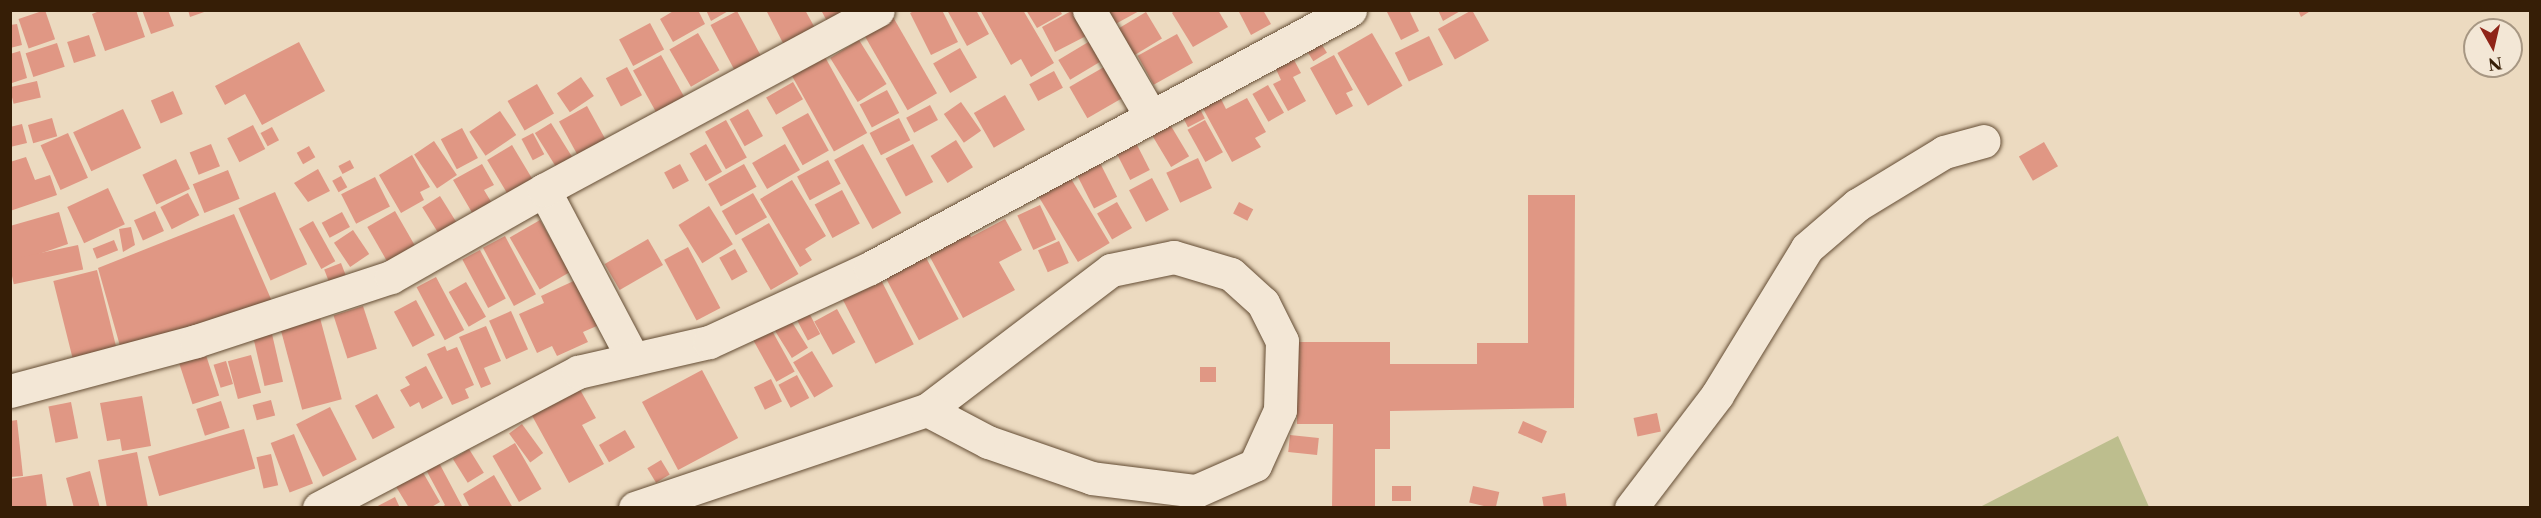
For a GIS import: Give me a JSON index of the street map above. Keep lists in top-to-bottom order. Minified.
{"north":"bottom"}
